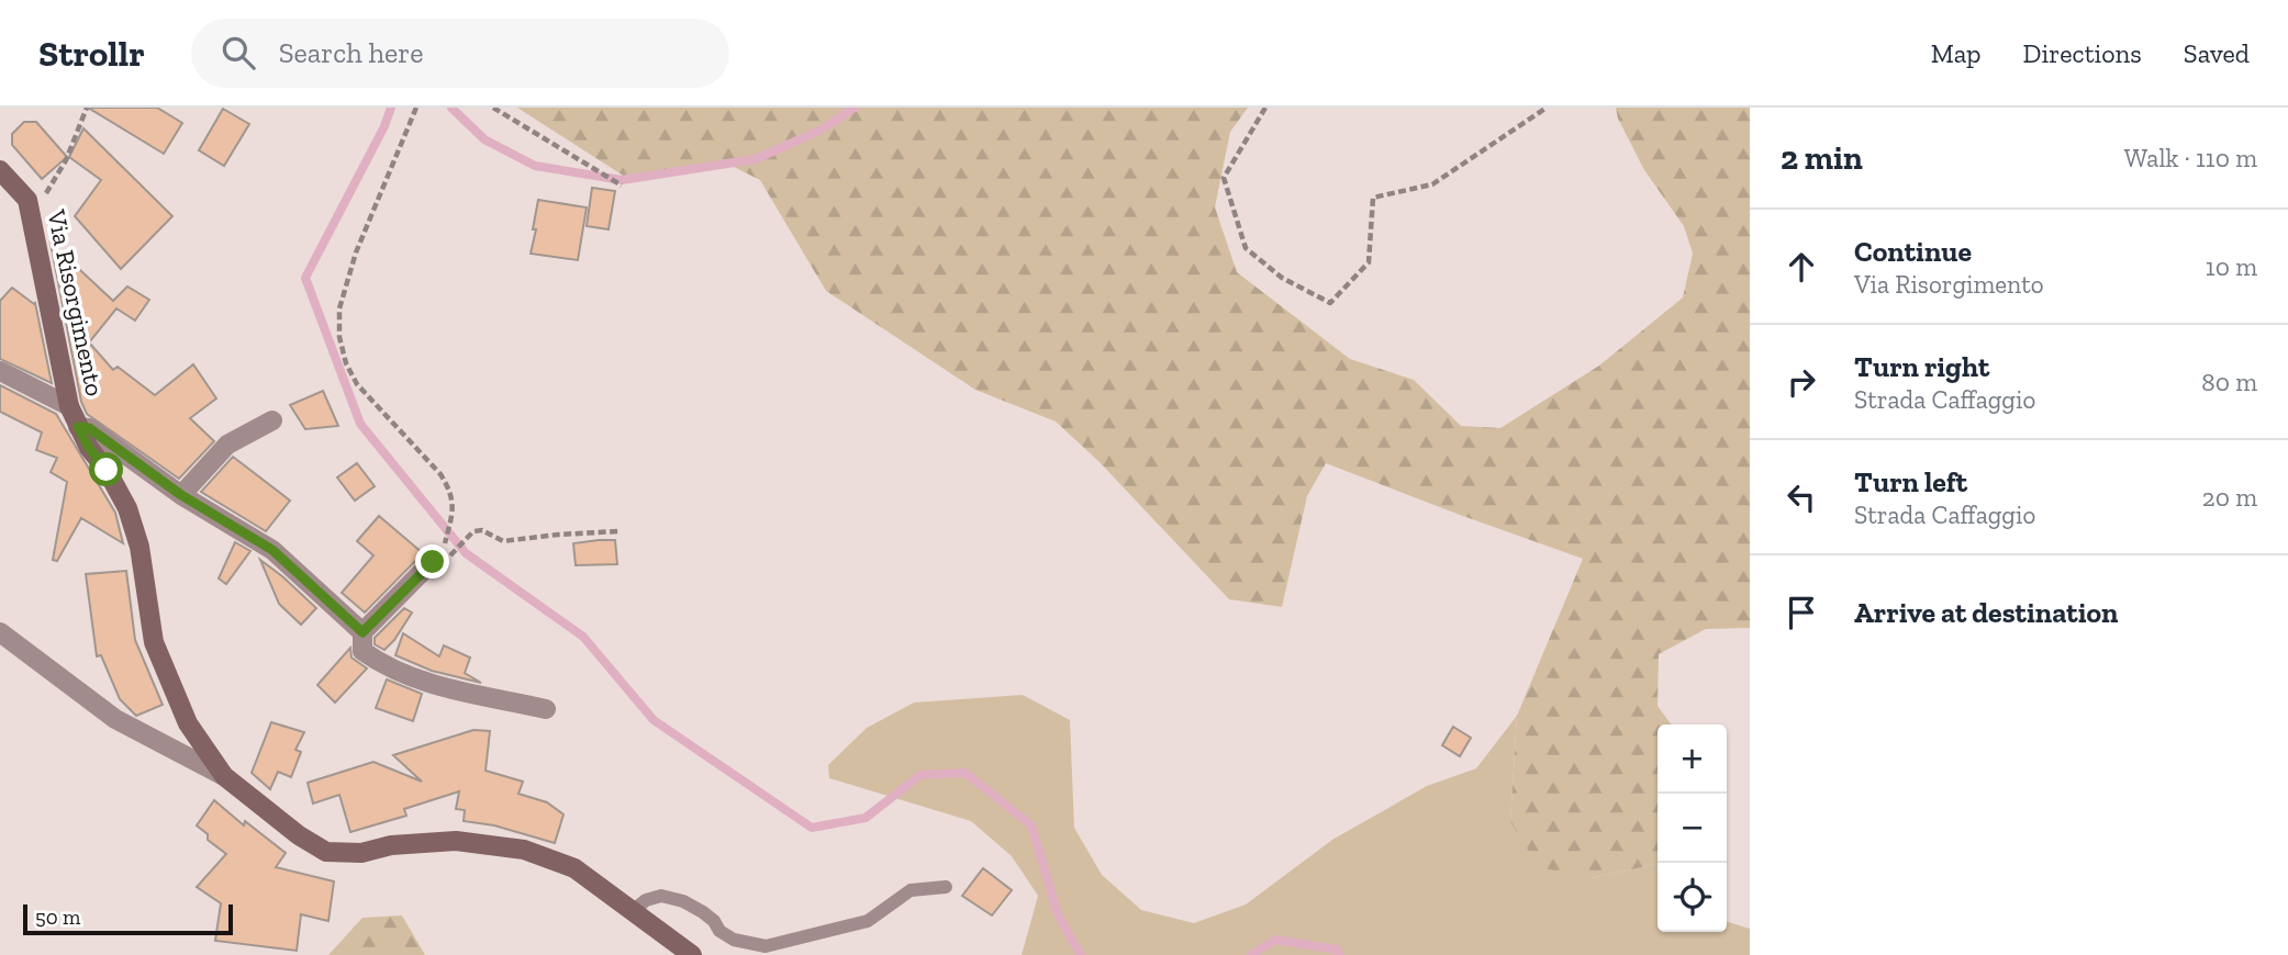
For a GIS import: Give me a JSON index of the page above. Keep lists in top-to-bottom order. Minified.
{"streets":{"main road":["Via Risorgimento"]},"scale_bar":"50 m","page":{"header":"Strollr","search":"Search here","nav":["Map","Directions","Saved"],"heading":["2 min","Walk · 110 m"],"list":[["Continue","Via Risorgimento","10 m"],["Turn right","Strada Caffaggio","80 m"],["Turn left","Strada Caffaggio","20 m"],"Arrive at destination"],"map_buttons":["+","−"],"scale":"50 m"}}
